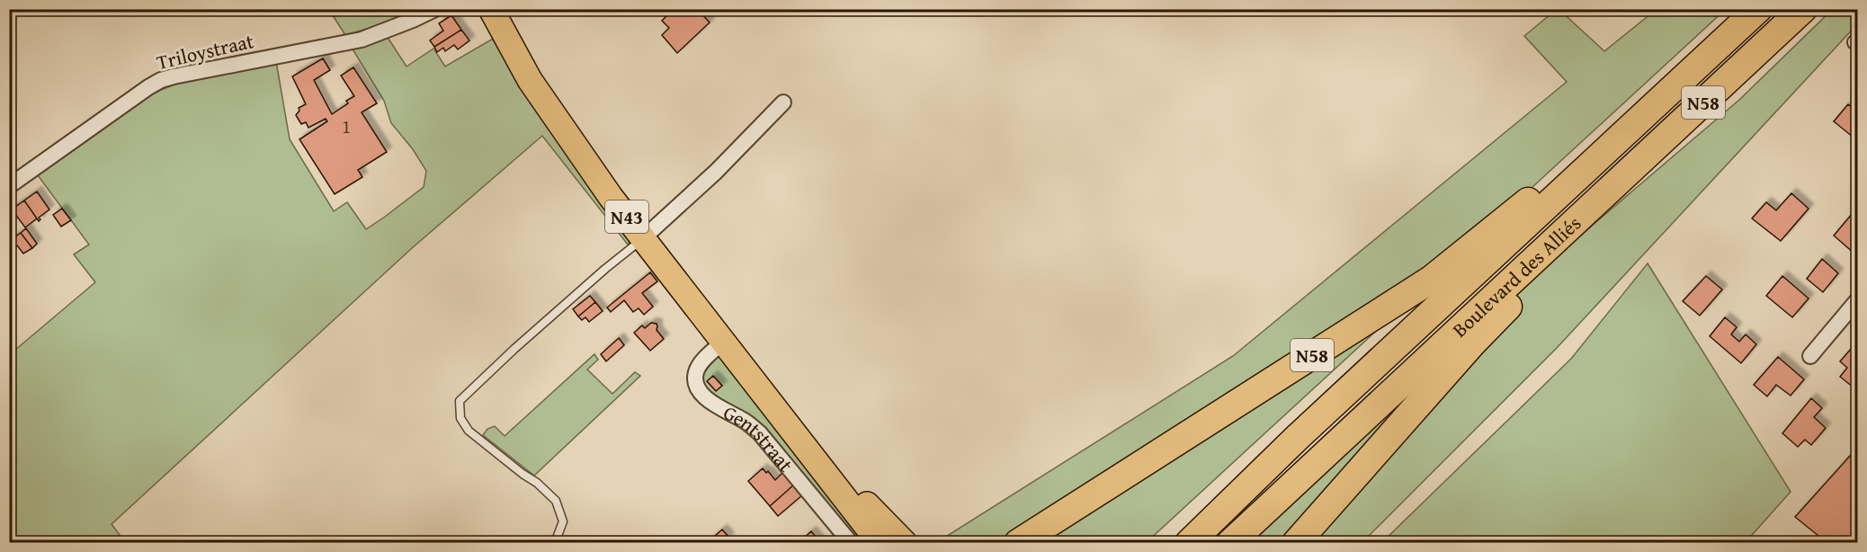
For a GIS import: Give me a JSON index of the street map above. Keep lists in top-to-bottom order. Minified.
{"streets":{"highway":["N58","Boulevard des Alliés"],"main road":["N43","Gentstraat"],"street":["Triloystraat"]},"crossings":[["N58","Boulevard des Alliés"],["N43","Gentstraat"]],"house_numbers":["1"]}
